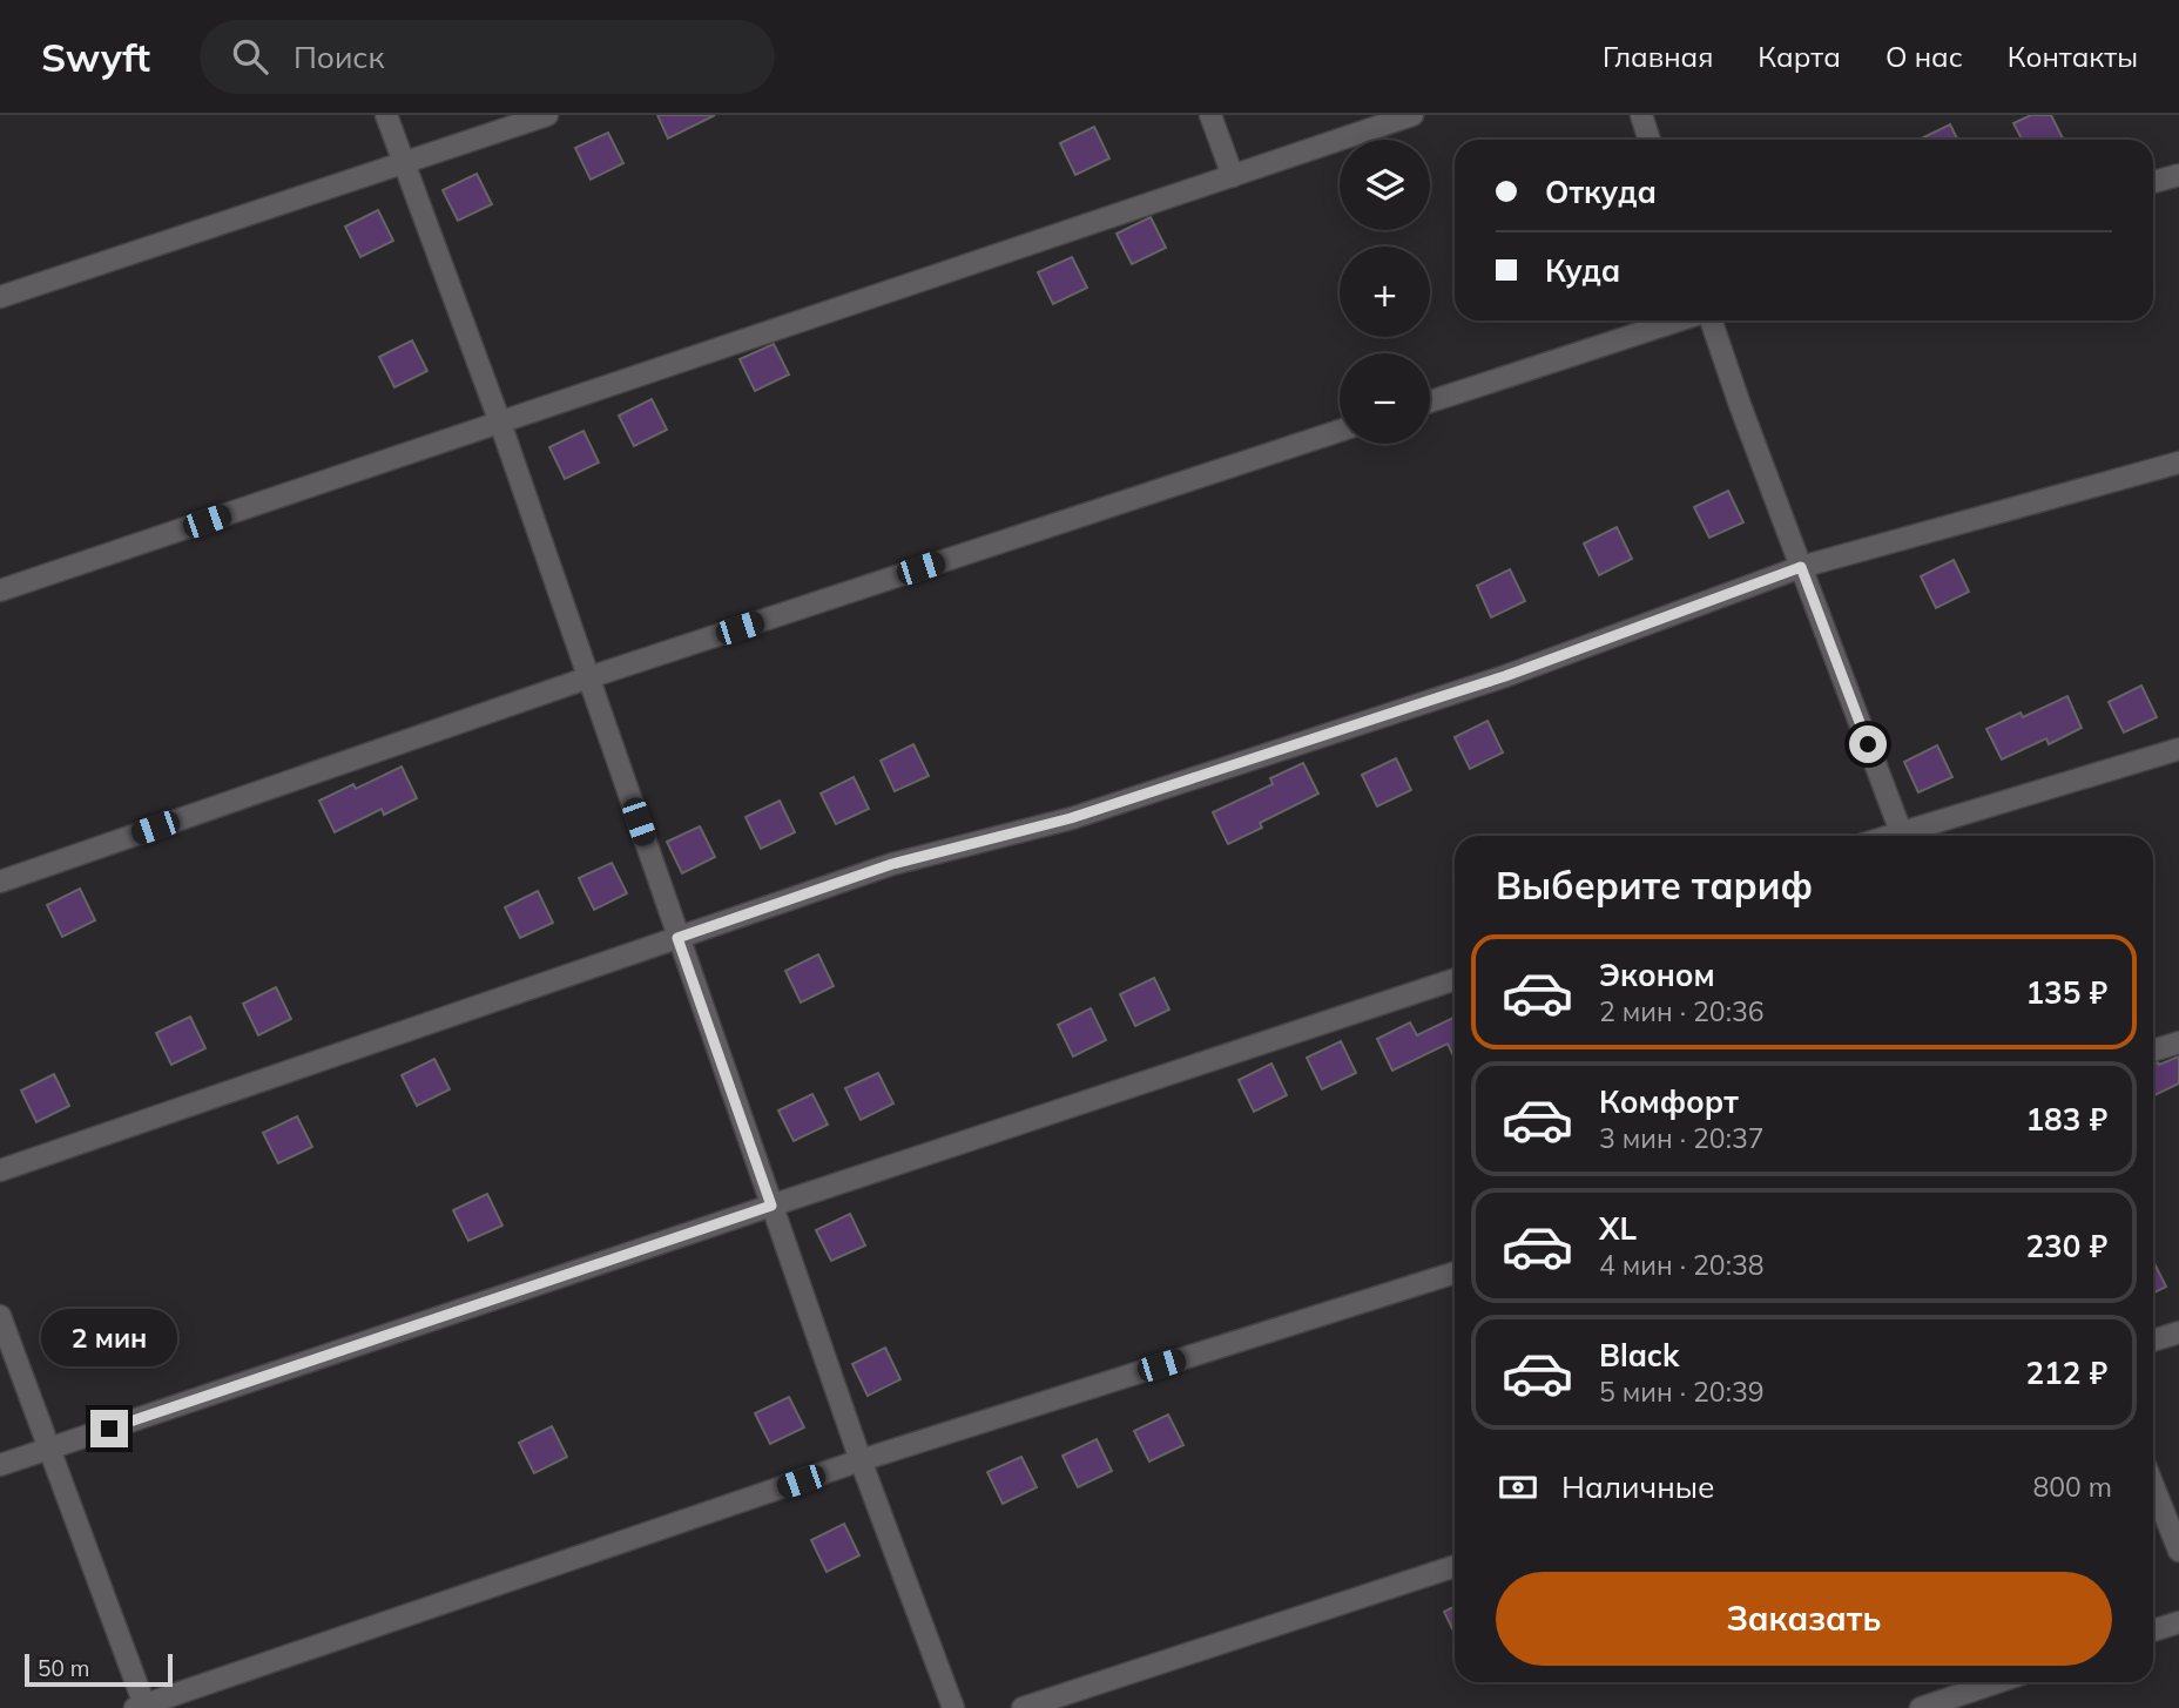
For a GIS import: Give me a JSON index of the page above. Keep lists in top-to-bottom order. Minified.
{"scale_bar":"50 m","page":{"header":"Swyft","search":"Поиск","nav":["Главная","Карта","О нас","Контакты"],"map_buttons":["+","−"],"banner":["Откуда","Куда"],"heading":"Выберите тариф","list":[{"name":"Эконом","note":"2 мин · 20:36","value":"135 ₽"},{"name":"Комфорт","note":"3 мин · 20:37","value":"183 ₽"},{"name":"XL","note":"4 мин · 20:38","value":"230 ₽"},{"name":"Black","note":"5 мин · 20:39","value":"212 ₽"}],"bubble":"2 мин","pay":["Наличные","800 m"],"buttons":"Заказать","scale":"50 m"}}
